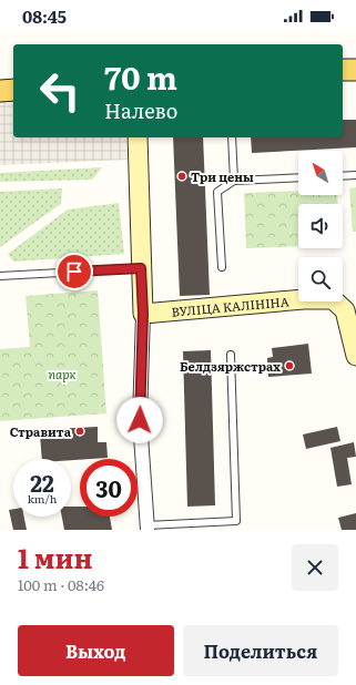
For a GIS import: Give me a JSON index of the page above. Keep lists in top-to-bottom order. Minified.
{"streets":{"main road":["ВУЛІЦА КАЛІНІНА"]},"parks":["парк"],"places":["Три цены","Белдзяржстрах","Стравита"],"north":"top left","page":{"status":"08:45","turn":["70 m","Налево"],"speed":"22 km/h","limit":"30","heading":["1 мин","100 m · 08:46"],"buttons":["Выход","Поделиться"]}}
